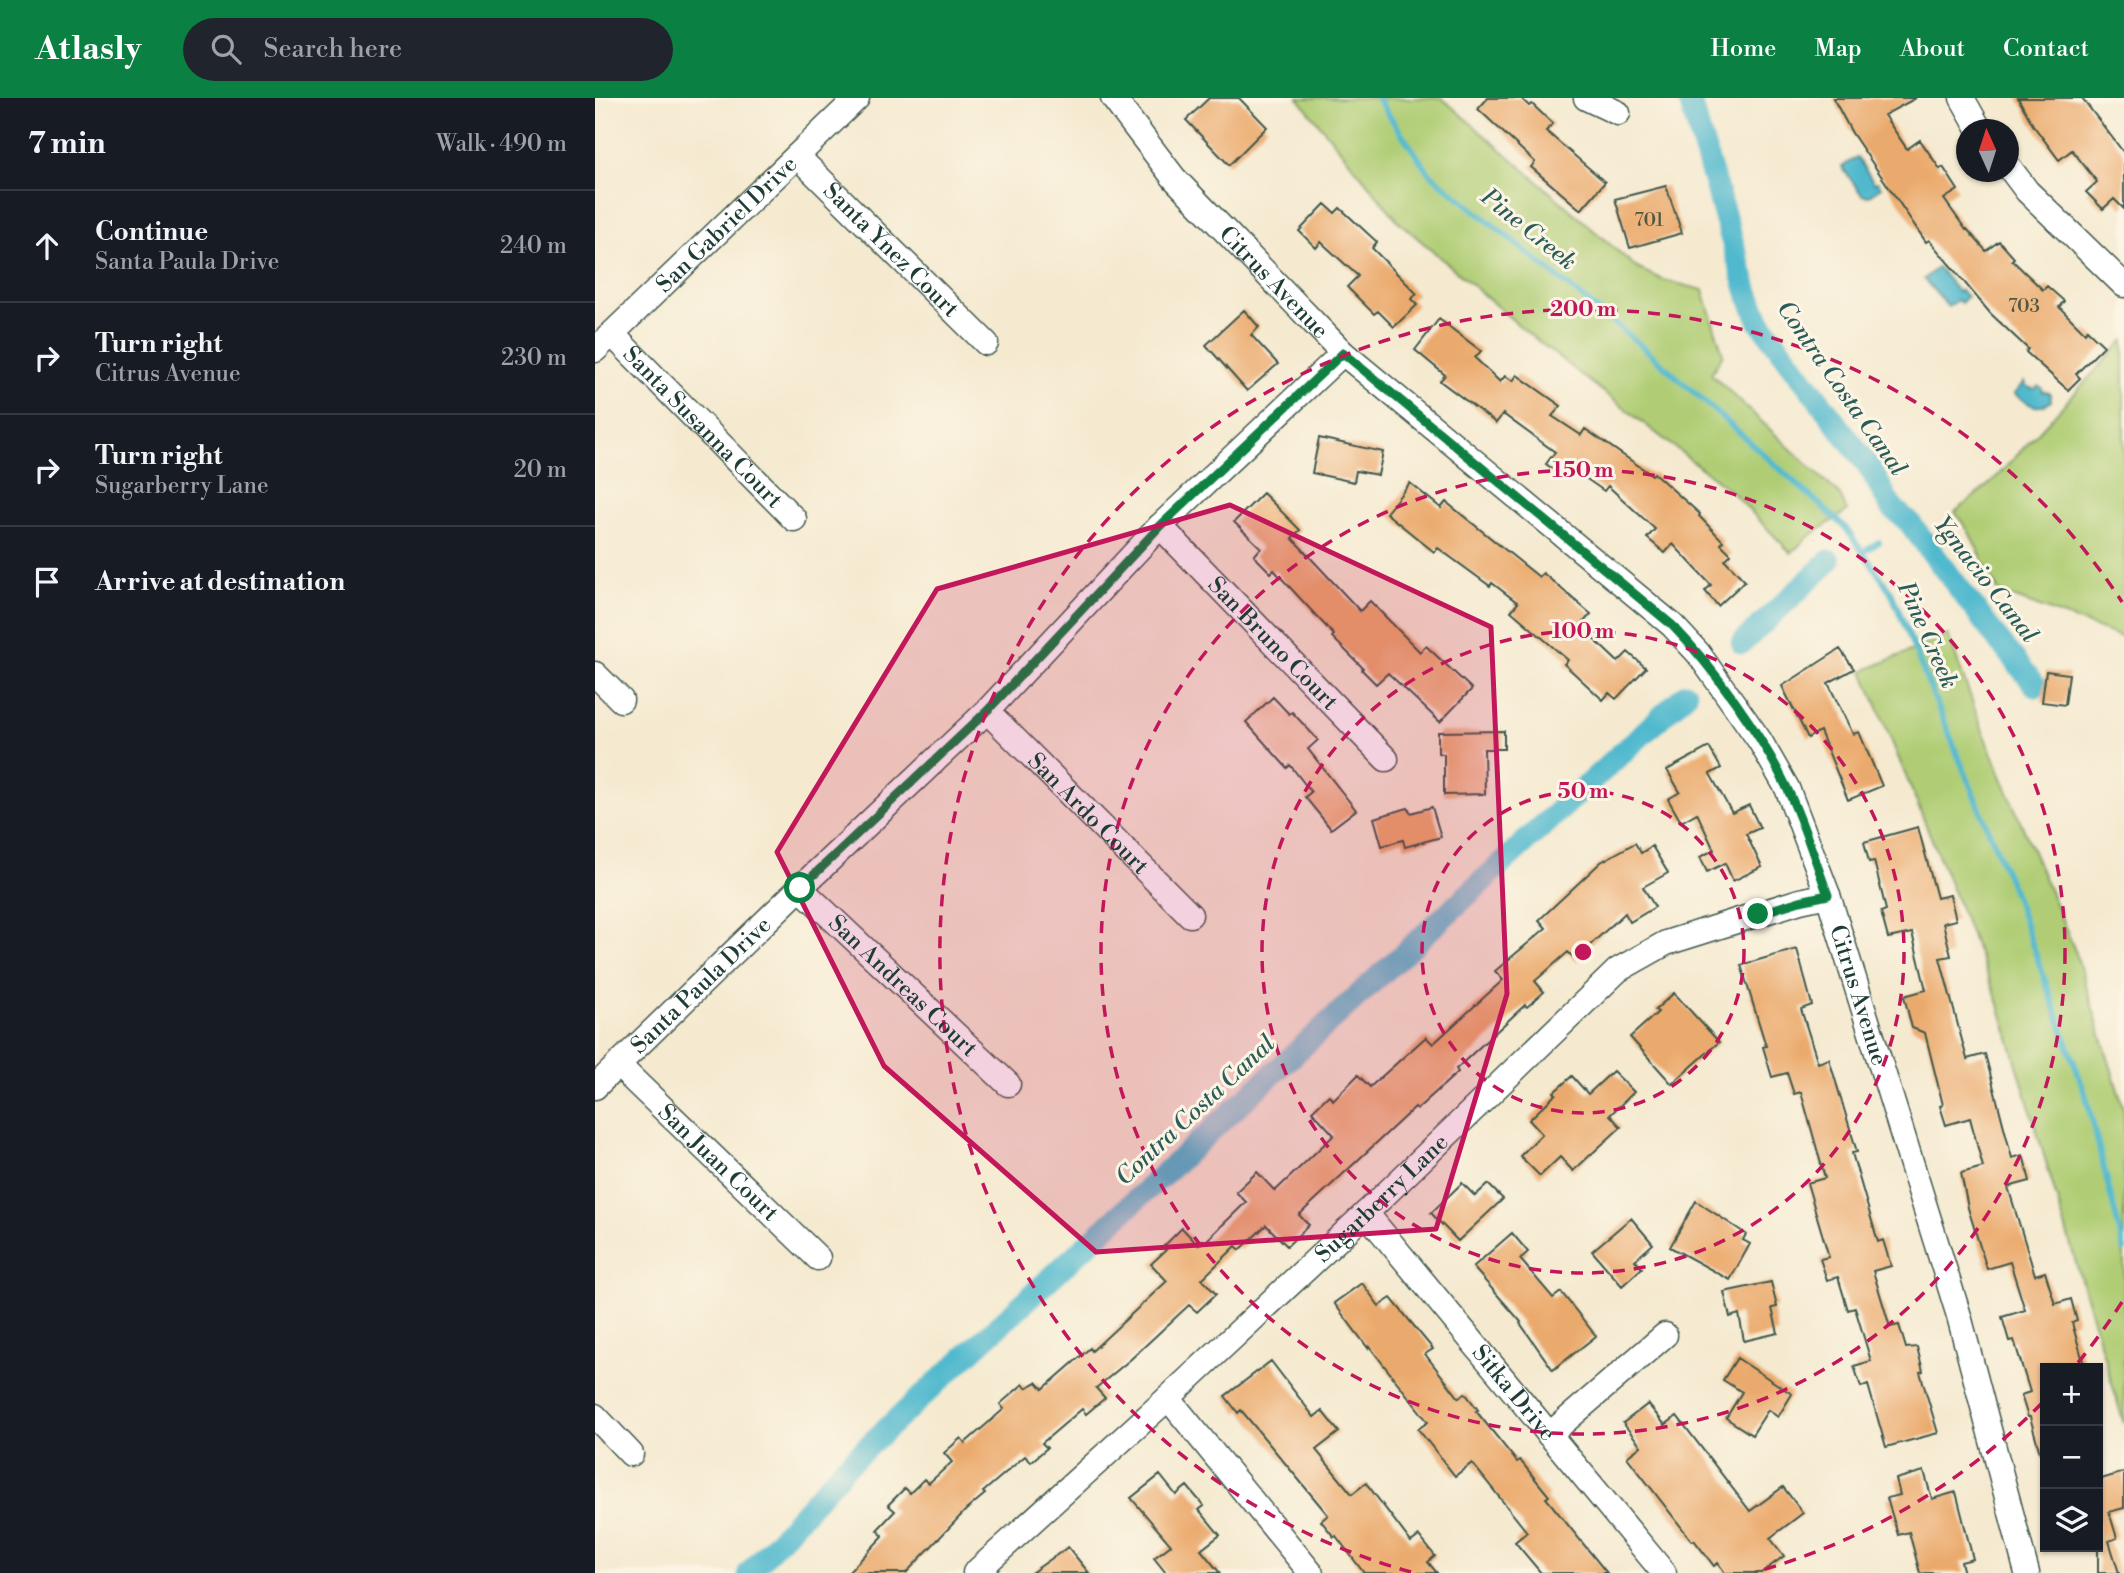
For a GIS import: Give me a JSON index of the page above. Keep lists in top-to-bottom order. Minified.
{"streets":{"street":["San Gabriel Drive","Santa Ynez Court","Citrus Avenue","Santa Susanna Court","San Bruno Court","San Ardo Court","Santa Paula Drive","San Andreas Court","San Juan Court","Sugarberry Lane","Sitka Drive"]},"crossings":[["San Gabriel Drive","Santa Ynez Court"],["San Gabriel Drive","Santa Susanna Court"],["Citrus Avenue","Santa Paula Drive"],["Citrus Avenue","Sugarberry Lane"],["San Bruno Court","Santa Paula Drive"],["San Ardo Court","Santa Paula Drive"],["Santa Paula Drive","San Andreas Court"],["Santa Paula Drive","San Juan Court"],["Sugarberry Lane","Sitka Drive"]],"water":["Pine Creek","Contra Costa Canal","Ygnacio Canal"],"house_numbers":["701","703"],"north":"top","page":{"header":"Atlasly","search":"Search here","nav":["Home","Map","About","Contact"],"heading":["7 min","Walk · 490 m"],"list":[["Continue","Santa Paula Drive","240 m"],["Turn right","Citrus Avenue","230 m"],["Turn right","Sugarberry Lane","20 m"],"Arrive at destination"],"map_buttons":["+","−"]},"rings":["200 m","150 m","100 m","50 m"]}
